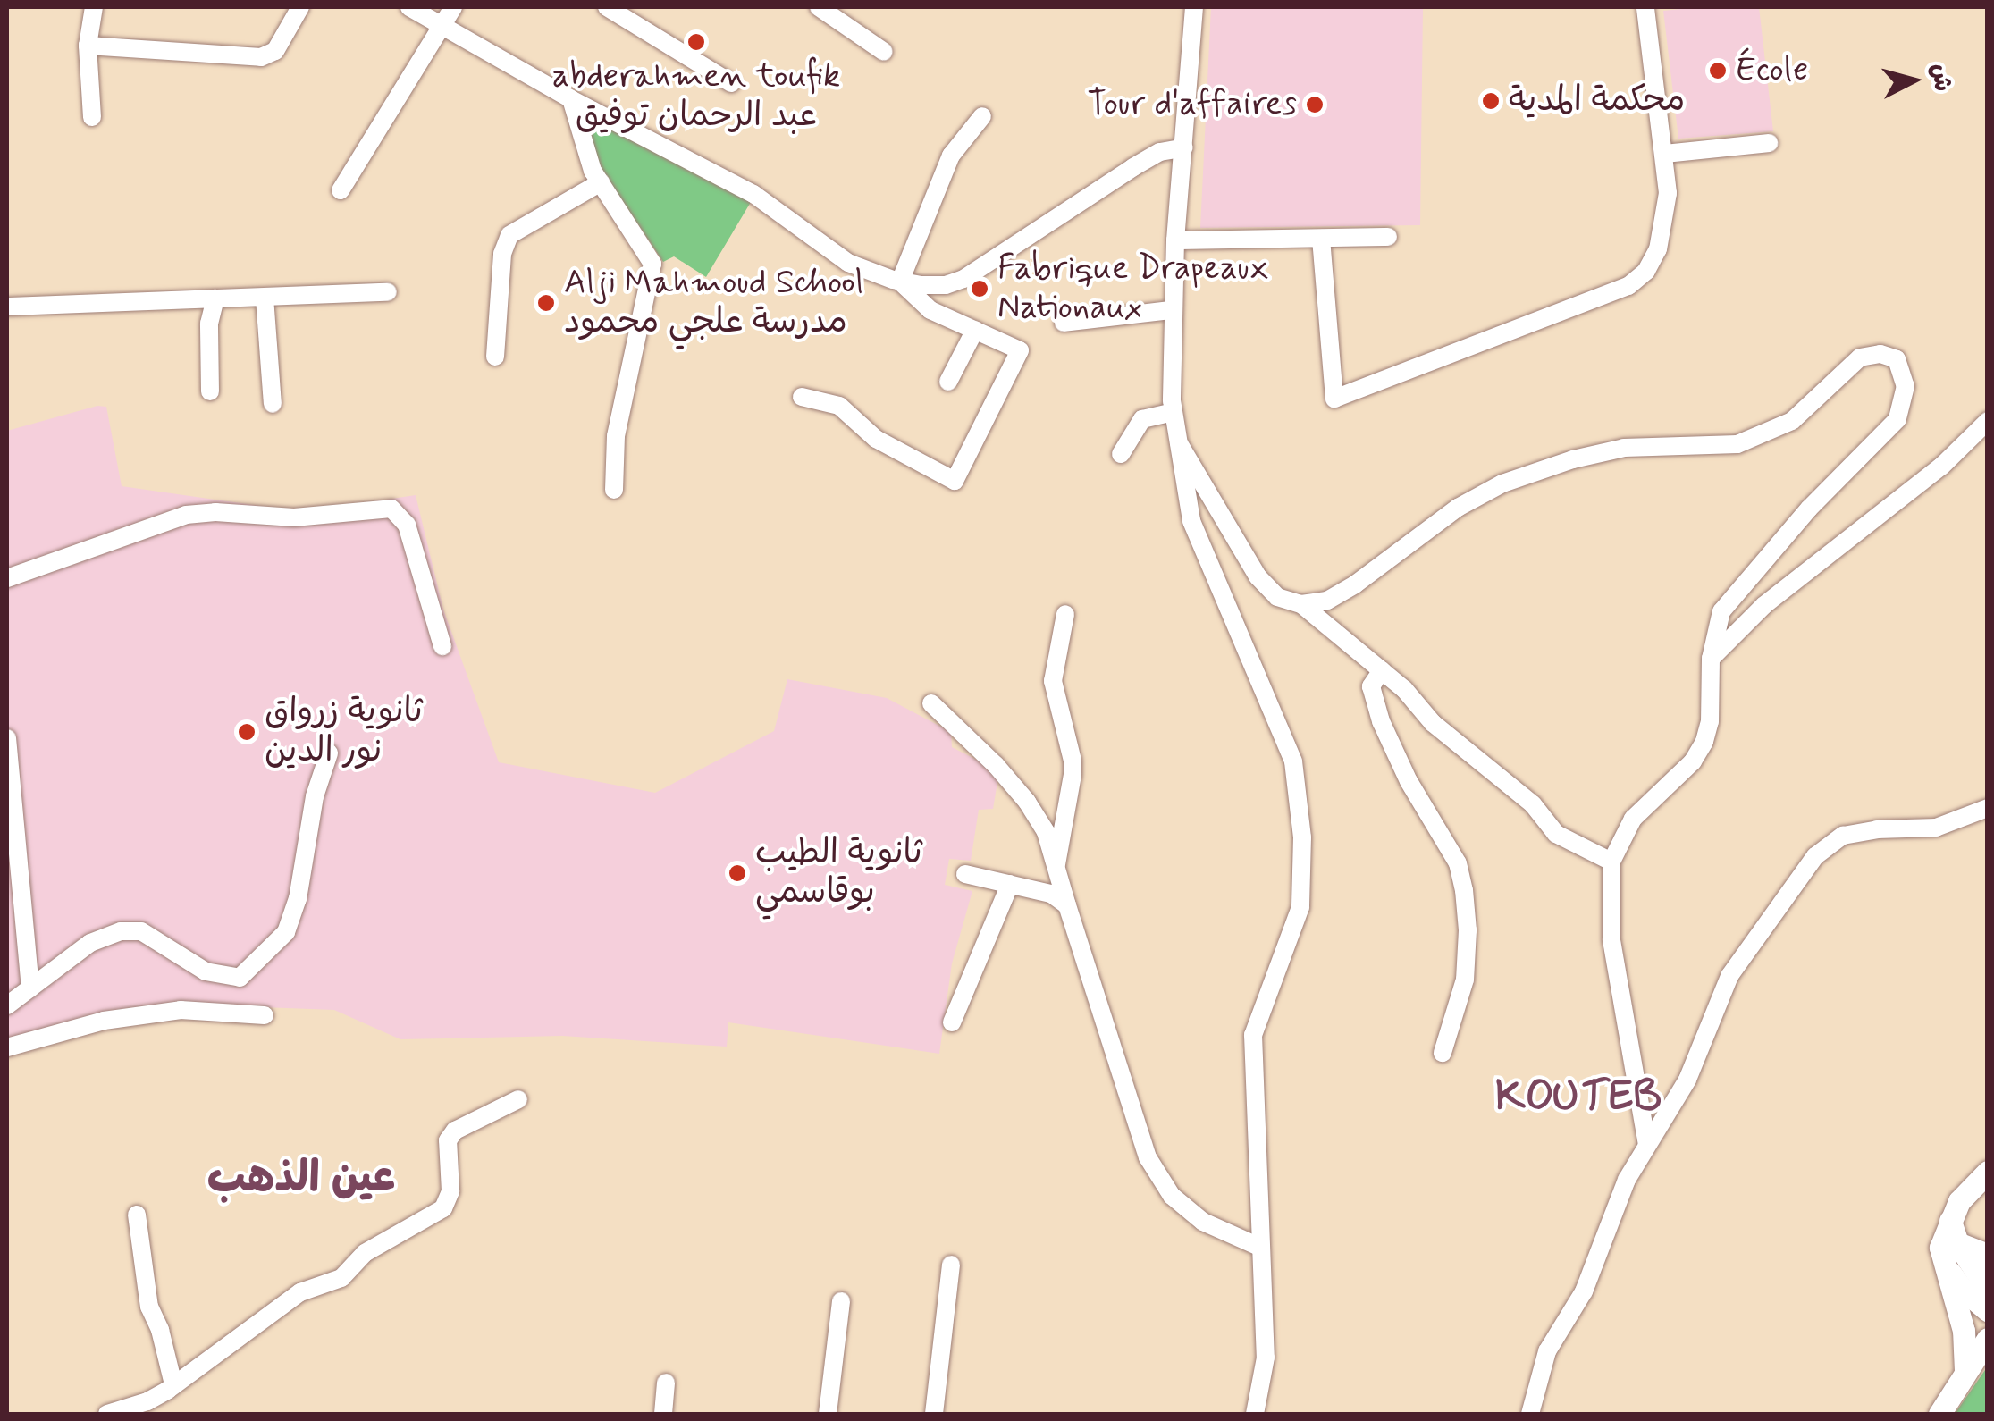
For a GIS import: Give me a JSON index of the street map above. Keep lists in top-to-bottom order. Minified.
{"districts":["KOUTEB","عين الذهب"],"places":["abderahmen toufik عبد الرحمان توفيق","École","محكمة المدية","Tour d'affaires","Fabrique Drapeaux Nationaux","Alji Mahmoud School مدرسة علجي محمود","ثانوية زرواق نور الدين","ثانوية الطيب بوقاسمي"],"north":"right"}
